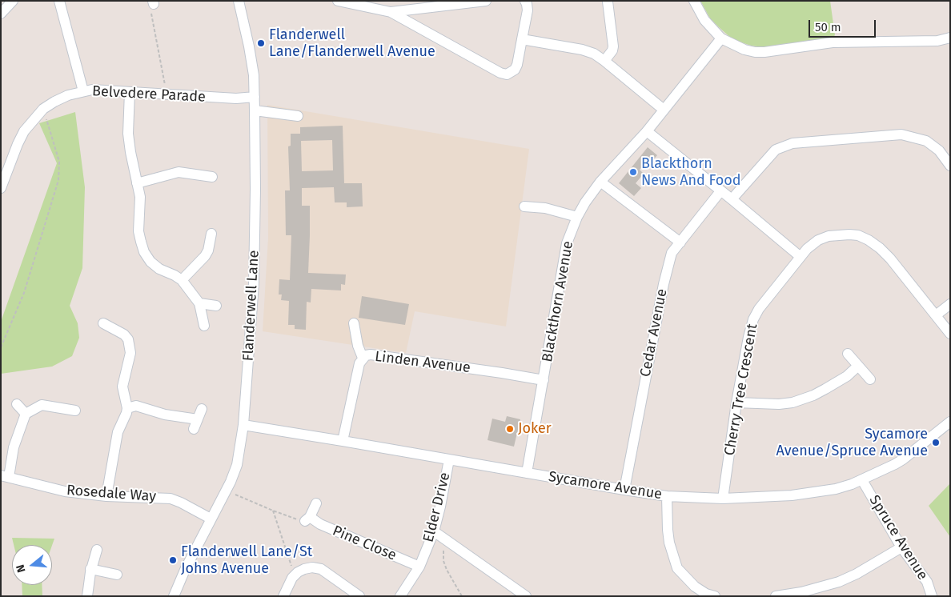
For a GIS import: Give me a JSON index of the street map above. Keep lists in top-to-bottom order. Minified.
{"streets":{"street":["Belvedere Parade","Blackthorn Avenue","Flanderwell Lane","Cedar Avenue","Linden Avenue","Cherry Tree Crescent","Sycamore Avenue","Rosedale Way","Elder Drive","Spruce Avenue","Pine Close"]},"crossings":[["Belvedere Parade","Flanderwell Lane"],["Blackthorn Avenue","Linden Avenue"],["Blackthorn Avenue","Sycamore Avenue"],["Flanderwell Lane","Sycamore Avenue"],["Flanderwell Lane","Rosedale Way"],["Cedar Avenue","Sycamore Avenue"],["Linden Avenue","Sycamore Avenue"],["Cherry Tree Crescent","Sycamore Avenue"],["Sycamore Avenue","Elder Drive"],["Sycamore Avenue","Spruce Avenue"],["Elder Drive","Pine Close"]],"places":["Flanderwell Lane/Flanderwell Avenue","Blackthorn News And Food","Joker","Sycamore Avenue/Spruce Avenue","Flanderwell Lane/St Johns Avenue"],"scale_bar":"50 m","north":"left"}
